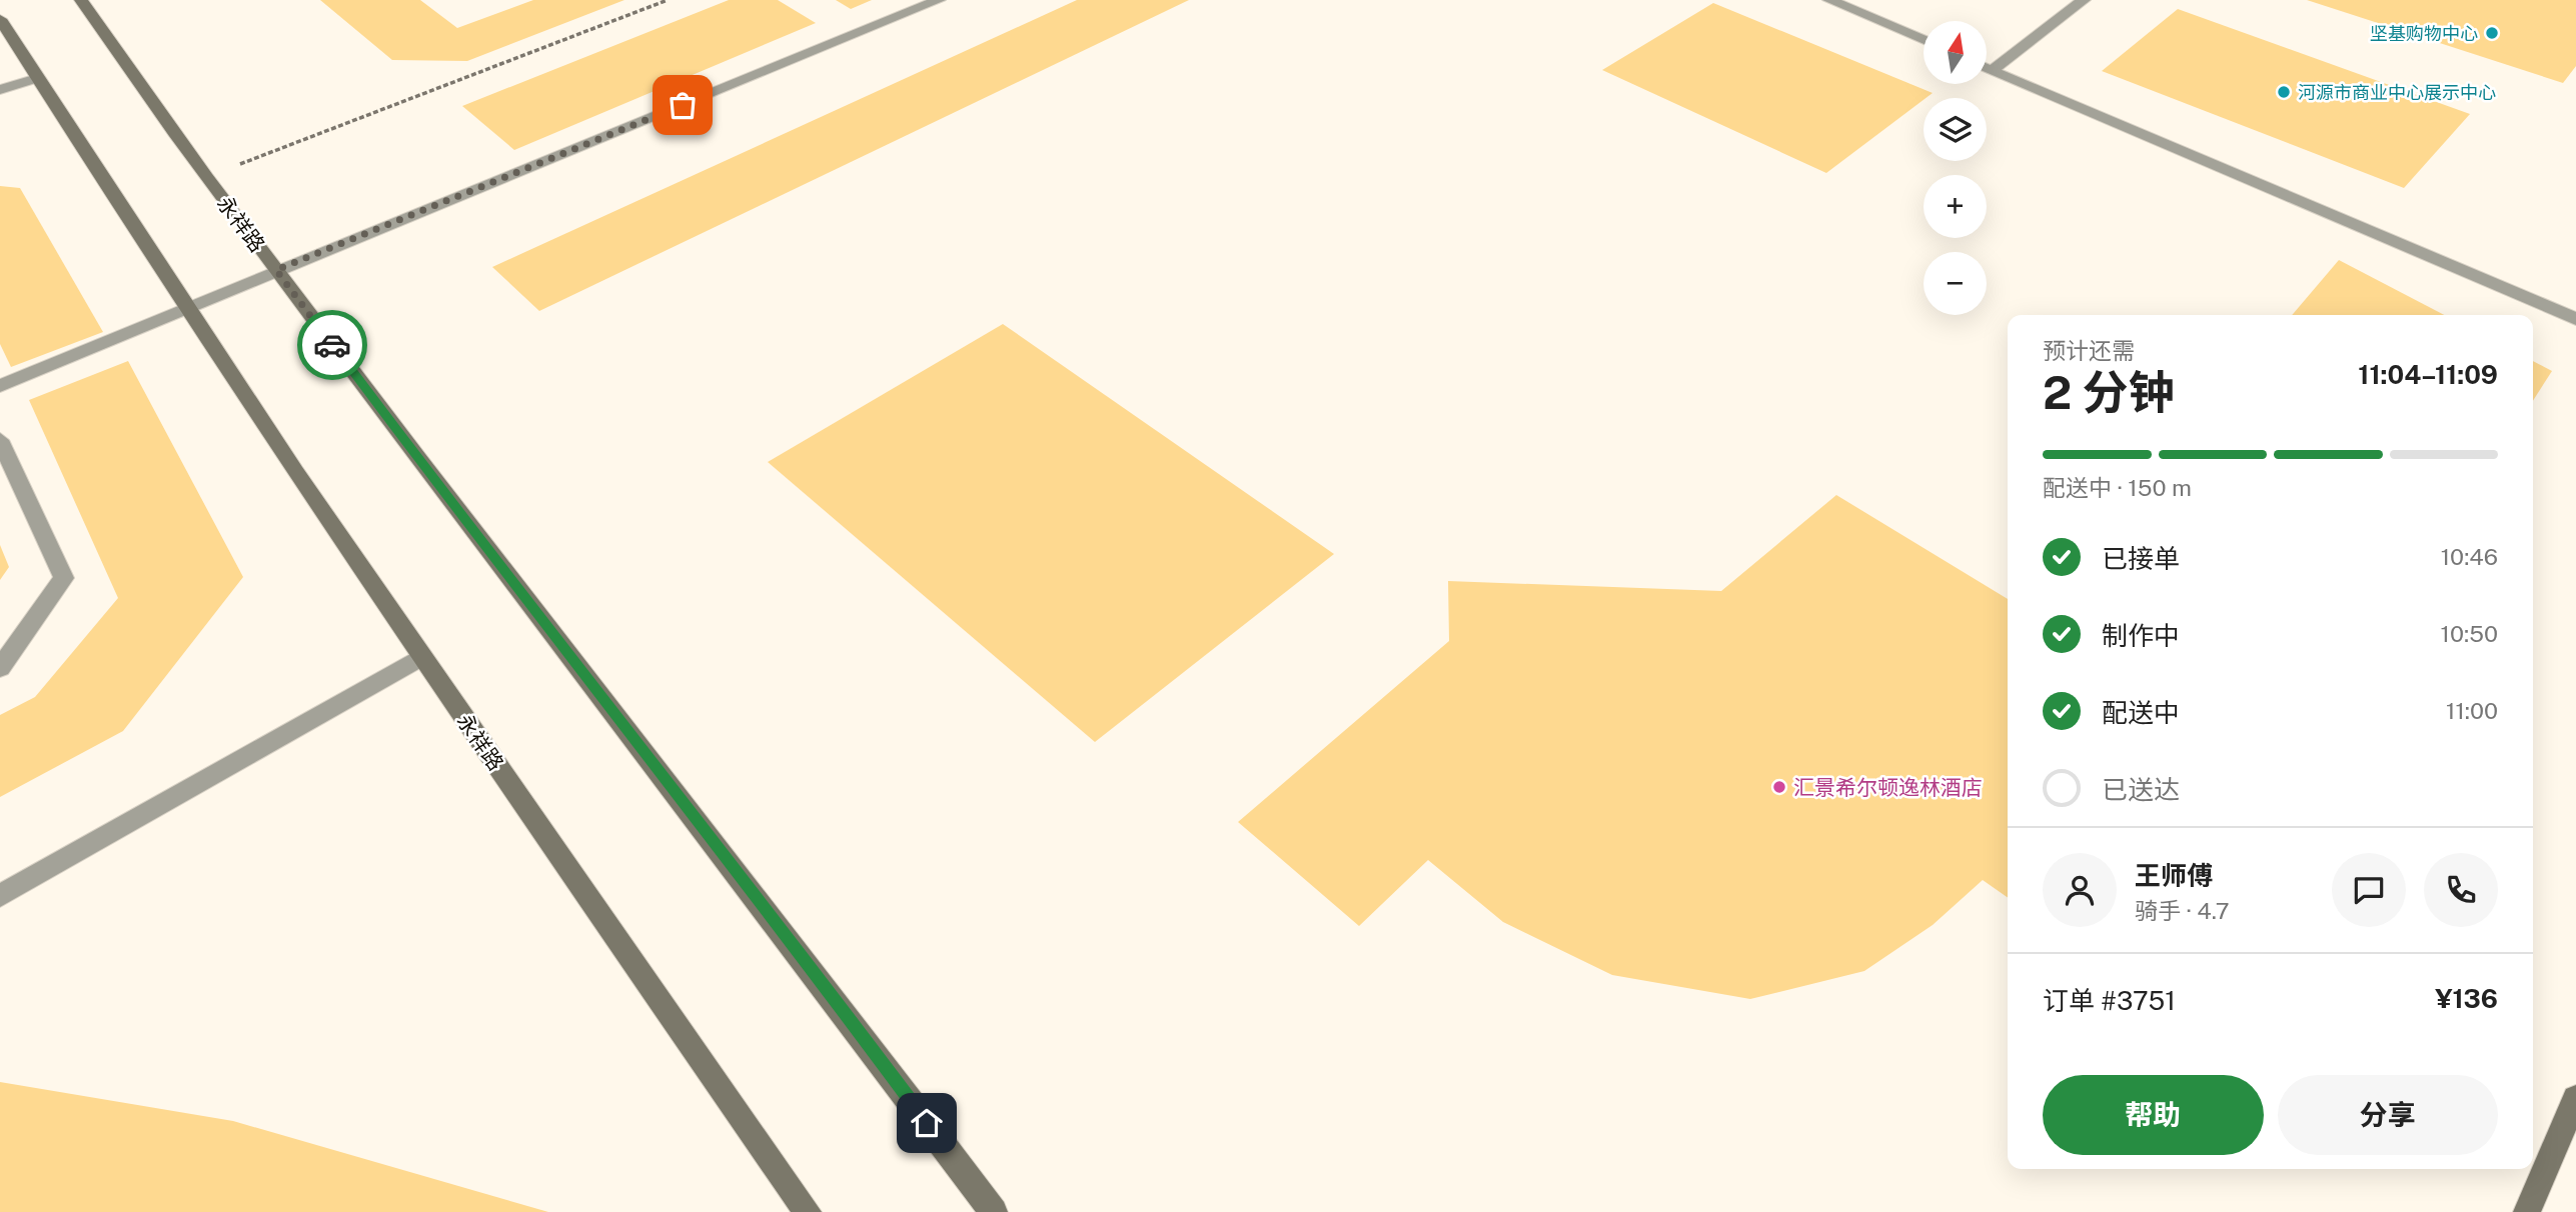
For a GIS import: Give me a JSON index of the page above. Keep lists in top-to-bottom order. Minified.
{"streets":{"street":["永祥路"]},"places":["坚基购物中心","河源市商业中心展示中心","汇景希尔顿逸林酒店"],"north":"top","page":{"map_buttons":["+","−"],"heading":["2 分钟","预计还需","11:04–11:09"],"panel":["王师傅","骑手 · 4.7","订单 #3751","¥136"],"bar":"配送中 · 150 m","list":[["已接单","10:46"],["制作中","10:50"],["配送中","11:00"],"已送达"],"buttons":["帮助","分享"]}}
